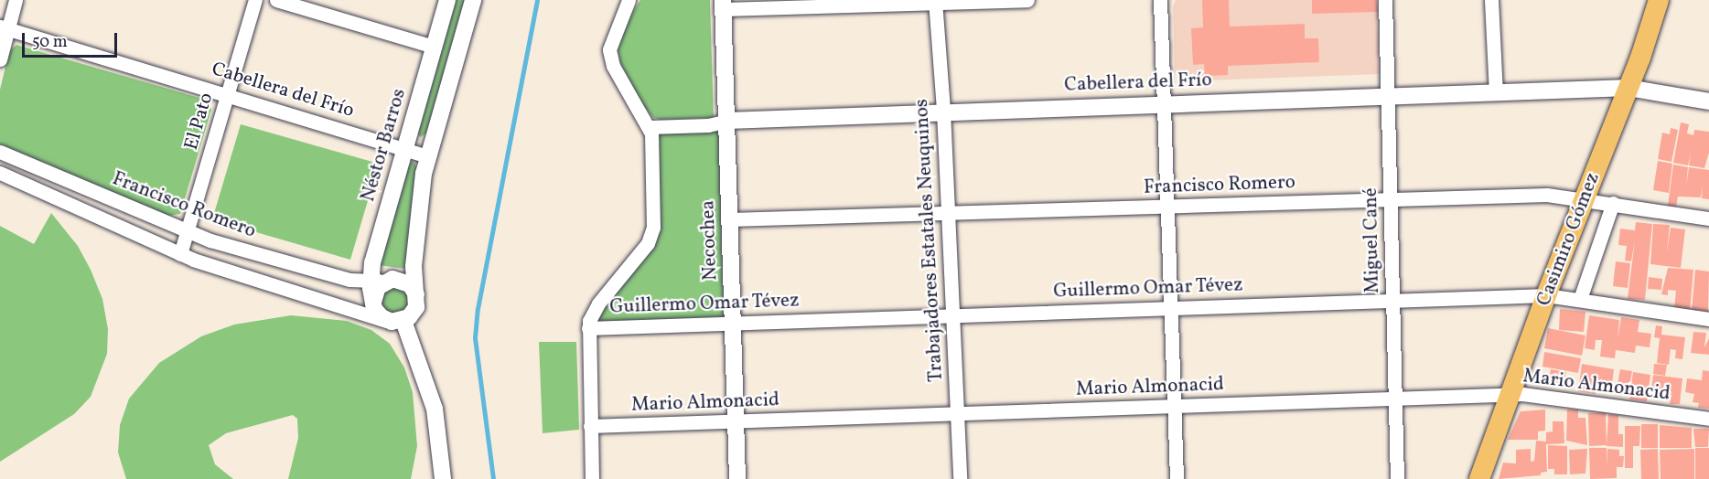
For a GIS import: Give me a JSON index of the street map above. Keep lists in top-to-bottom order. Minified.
{"streets":{"main road":["Casimiro Gómez"],"street":["Cabellera del Frío","El Pato","Néstor Barros","Francisco Romero","Necochea","Trabajadores Estatales Neuquinos","Miguel Cané","Guillermo Omar Tévez","Mario Almonacid"]},"crossings":[["Cabellera del Frío","El Pato"],["Cabellera del Frío","Néstor Barros"],["Cabellera del Frío","Casimiro Gómez"],["Cabellera del Frío","Necochea"],["Cabellera del Frío","Trabajadores Estatales Neuquinos"],["Cabellera del Frío","Miguel Cané"],["El Pato","Francisco Romero"],["Néstor Barros","Francisco Romero"],["Francisco Romero","Casimiro Gómez"],["Francisco Romero","Necochea"],["Francisco Romero","Trabajadores Estatales Neuquinos"],["Francisco Romero","Miguel Cané"],["Casimiro Gómez","Guillermo Omar Tévez"],["Casimiro Gómez","Mario Almonacid"],["Necochea","Guillermo Omar Tévez"],["Necochea","Mario Almonacid"],["Trabajadores Estatales Neuquinos","Guillermo Omar Tévez"],["Trabajadores Estatales Neuquinos","Mario Almonacid"],["Miguel Cané","Guillermo Omar Tévez"],["Miguel Cané","Mario Almonacid"]],"scale_bar":"50 m"}
